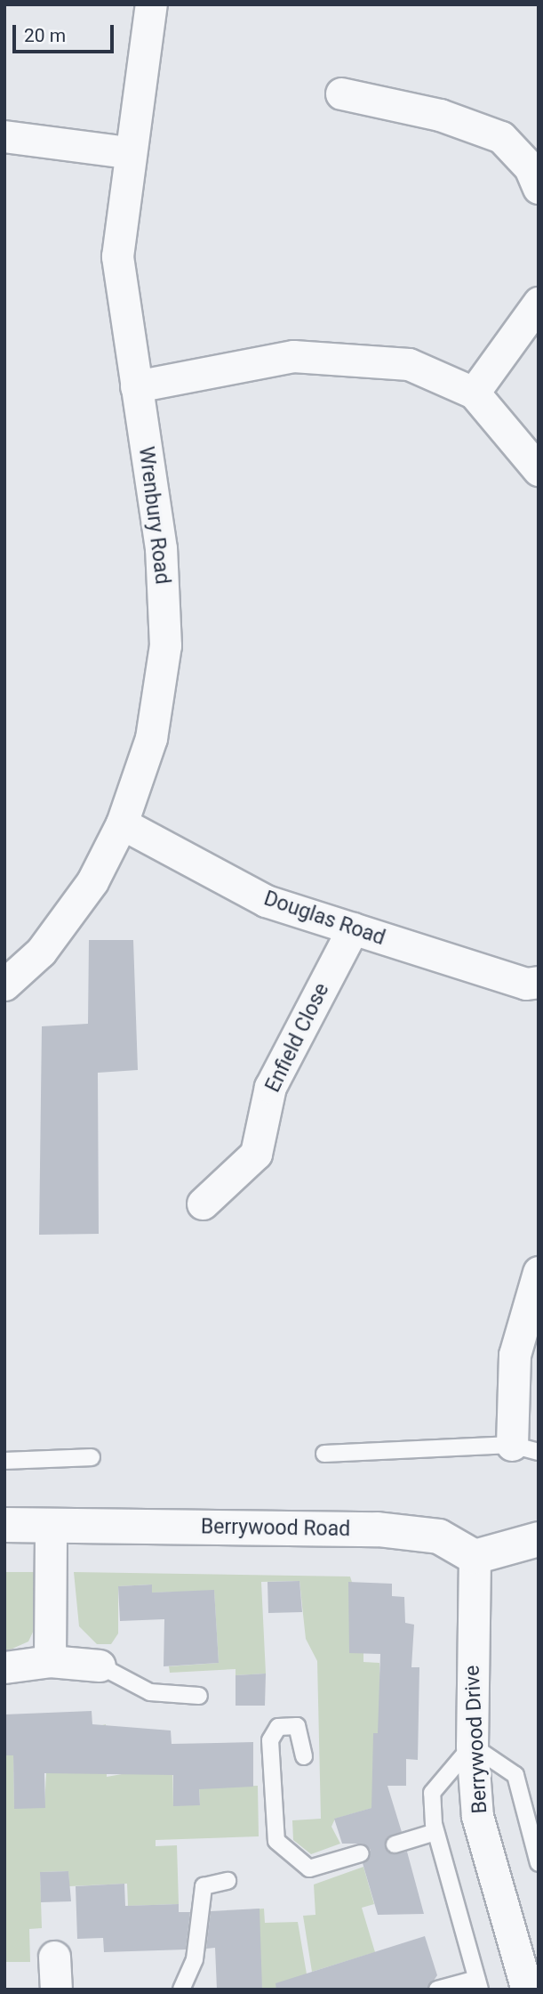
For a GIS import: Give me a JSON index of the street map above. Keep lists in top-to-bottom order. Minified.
{"streets":{"street":["Wrenbury Road","Douglas Road","Enfield Close","Berrywood Road","Berrywood Drive"]},"crossings":[["Wrenbury Road","Douglas Road"],["Douglas Road","Enfield Close"],["Berrywood Road","Berrywood Drive"]],"scale_bar":"20 m"}
